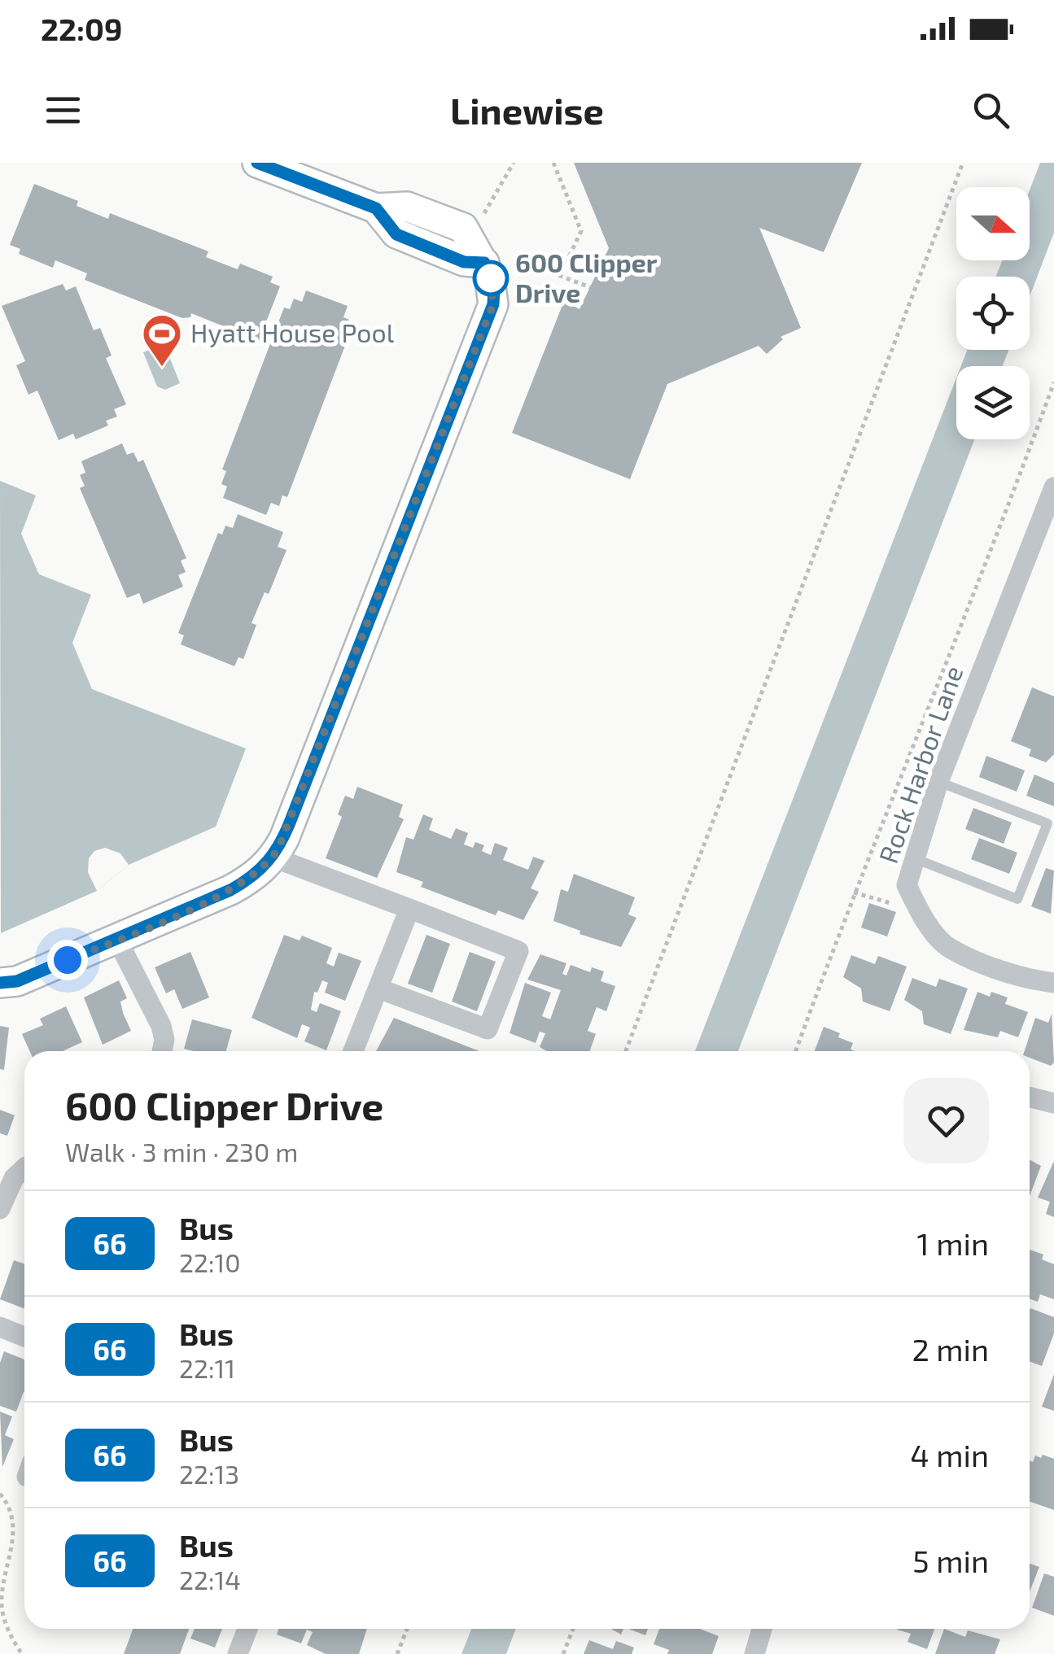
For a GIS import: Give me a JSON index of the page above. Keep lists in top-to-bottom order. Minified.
{"streets":{"street":["Rock Harbor Lane"]},"places":{"other":["600 Clipper Drive"],"sports":["Hyatt House Pool"]},"lines":["bus line 66"],"north":"right","page":{"status":"22:09","header":"Linewise","heading":["600 Clipper Drive","Walk · 3 min · 230 m"],"list":[{"mark":"66","name":"Bus","note":"22:10","value":"1 min"},{"mark":"66","name":"Bus","note":"22:11","value":"2 min"},{"mark":"66","name":"Bus","note":"22:13","value":"4 min"},{"mark":"66","name":"Bus","note":"22:14","value":"5 min"}]}}
